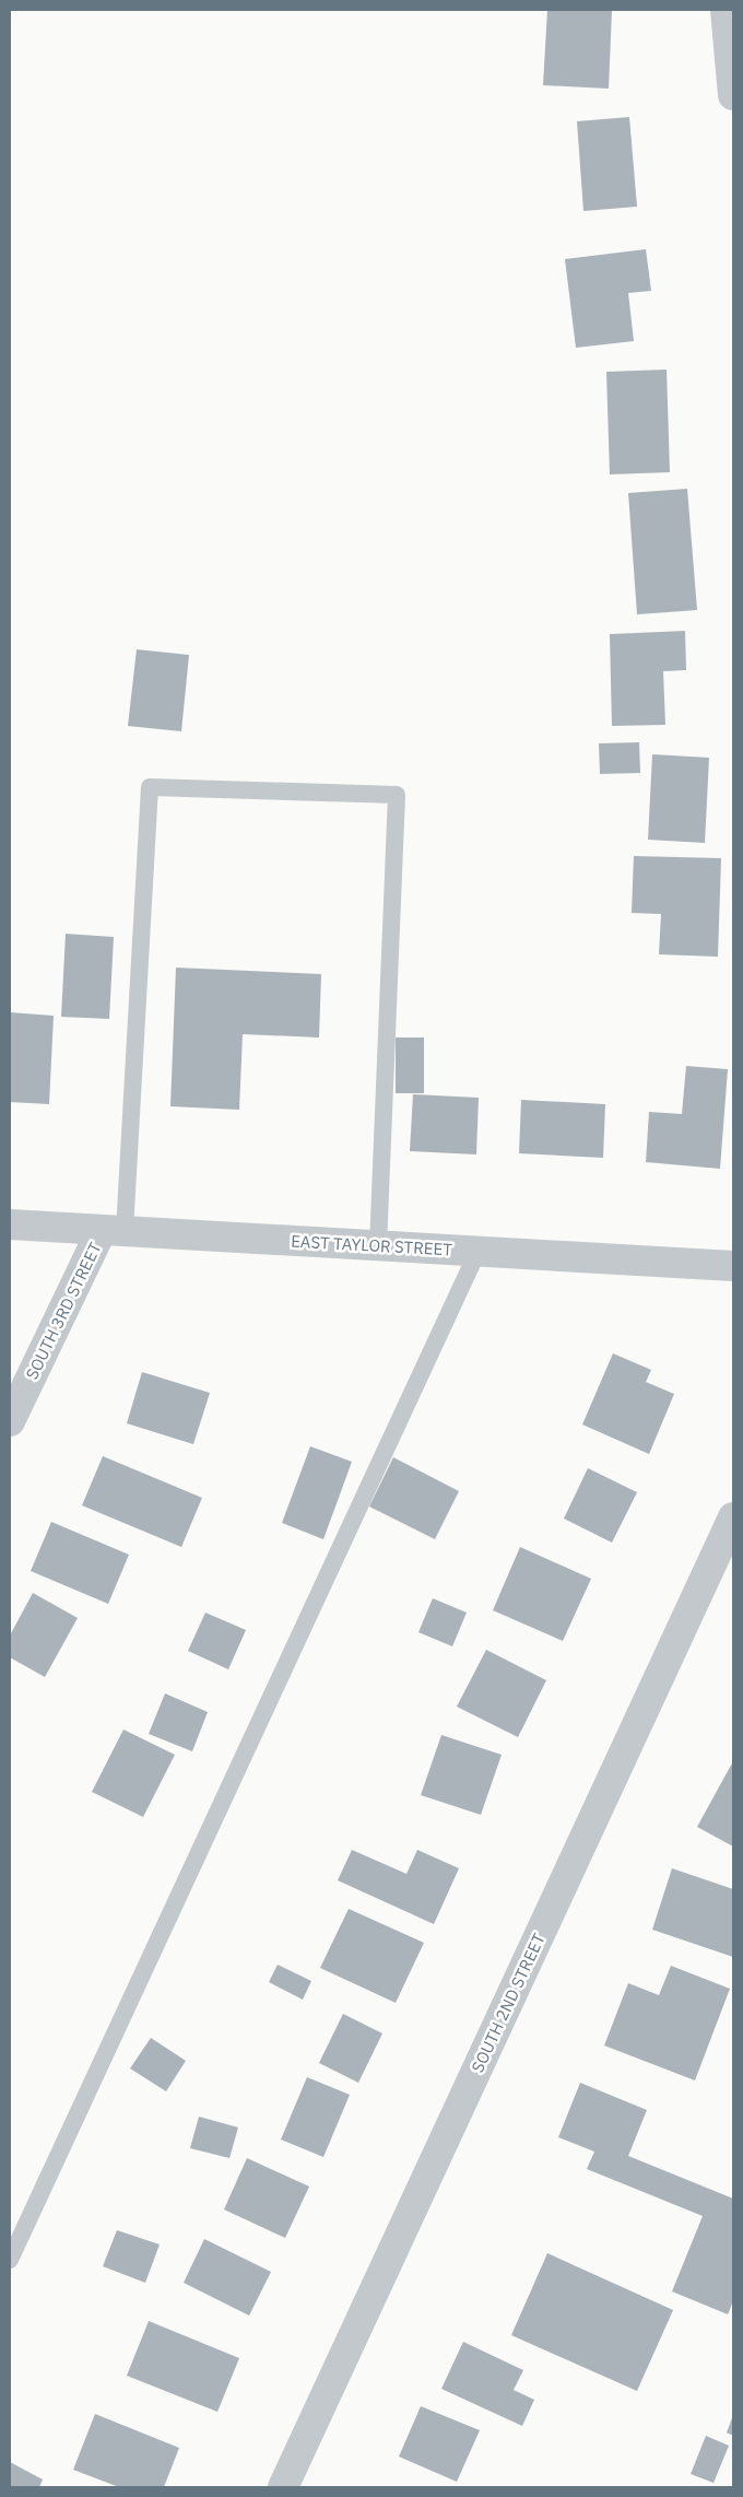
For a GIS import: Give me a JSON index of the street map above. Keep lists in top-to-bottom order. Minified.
{"streets":{"street":["EAST TAYLOR STREET","SOUTH 3RD STREET","SOUTH 2ND STREET"]},"crossings":[["EAST TAYLOR STREET","SOUTH 3RD STREET"]]}
